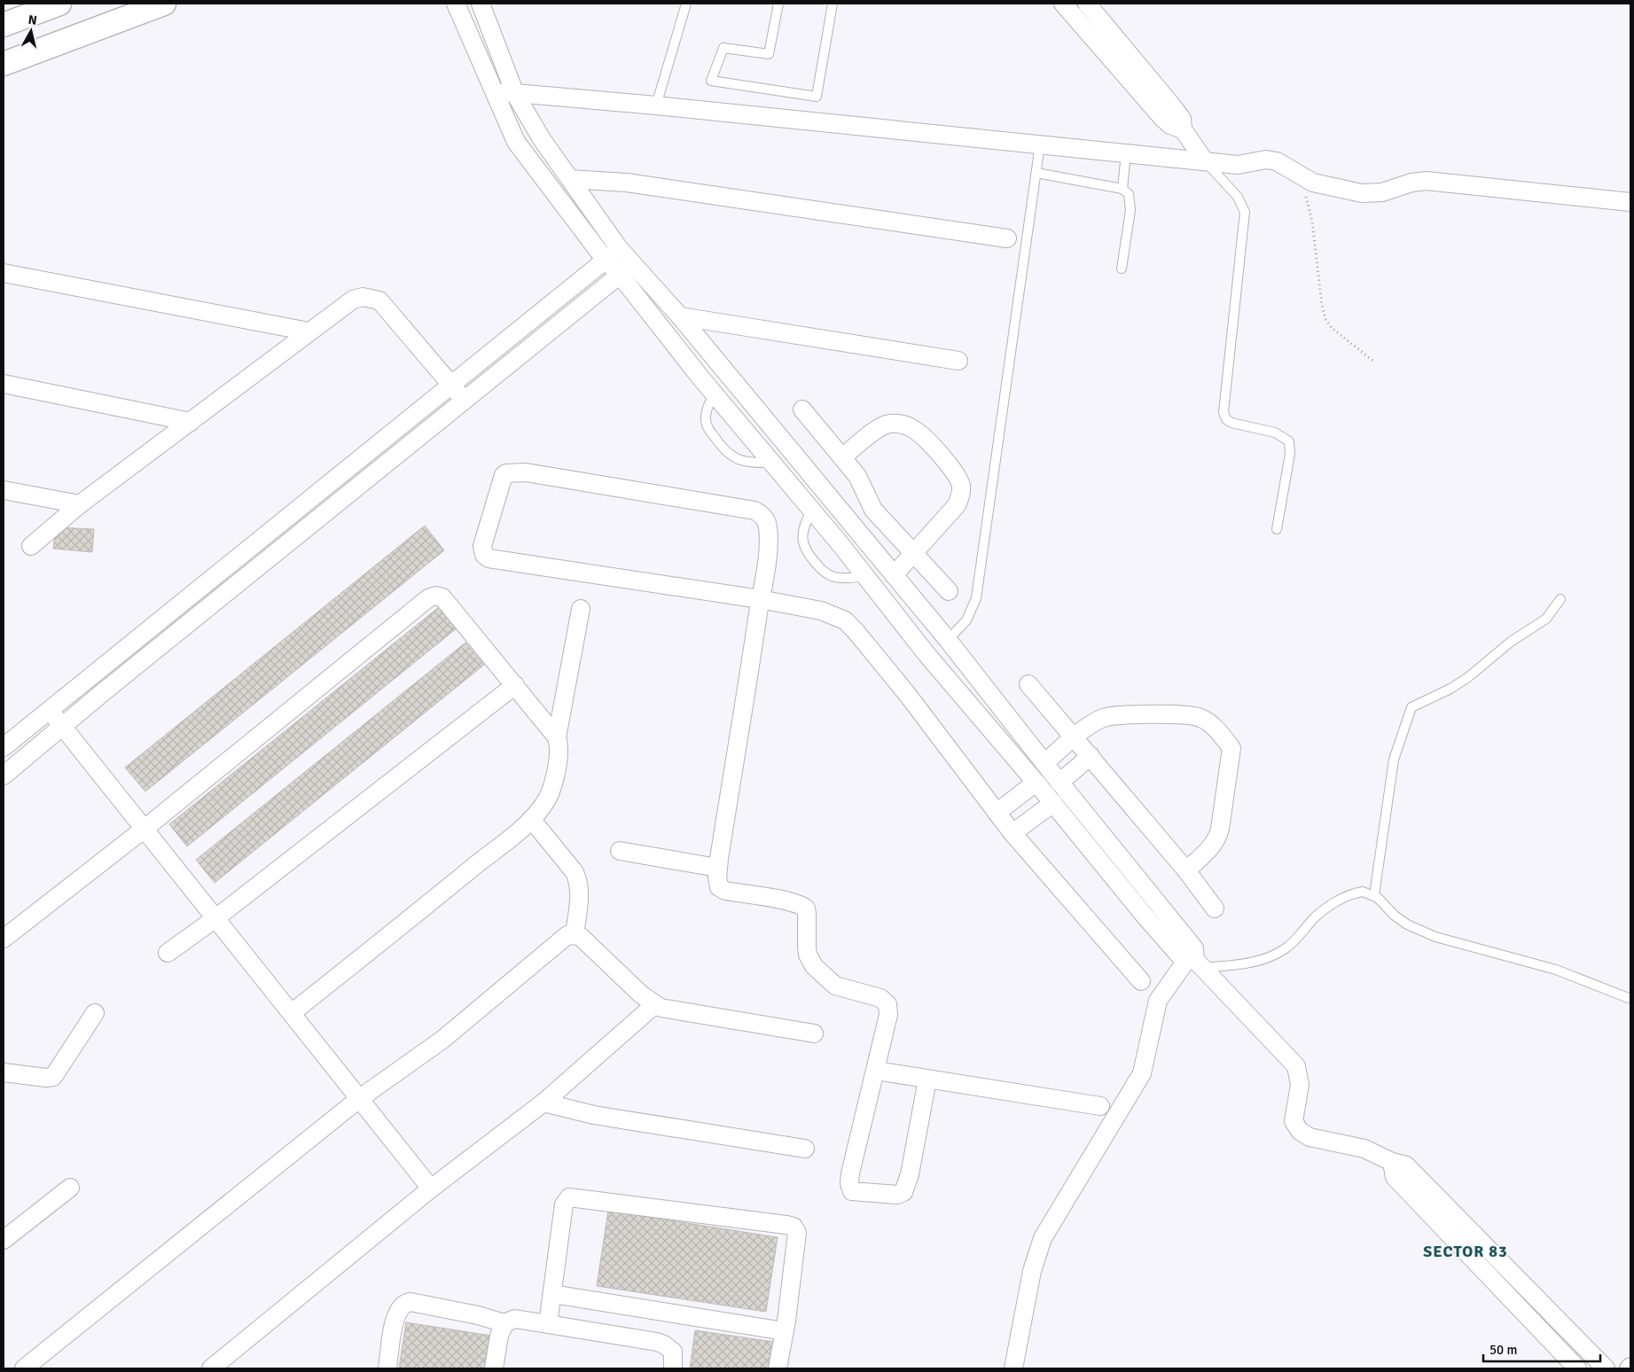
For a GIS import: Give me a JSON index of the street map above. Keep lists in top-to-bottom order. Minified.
{"districts":["SECTOR 83"],"scale_bar":"50 m","north":"top"}
